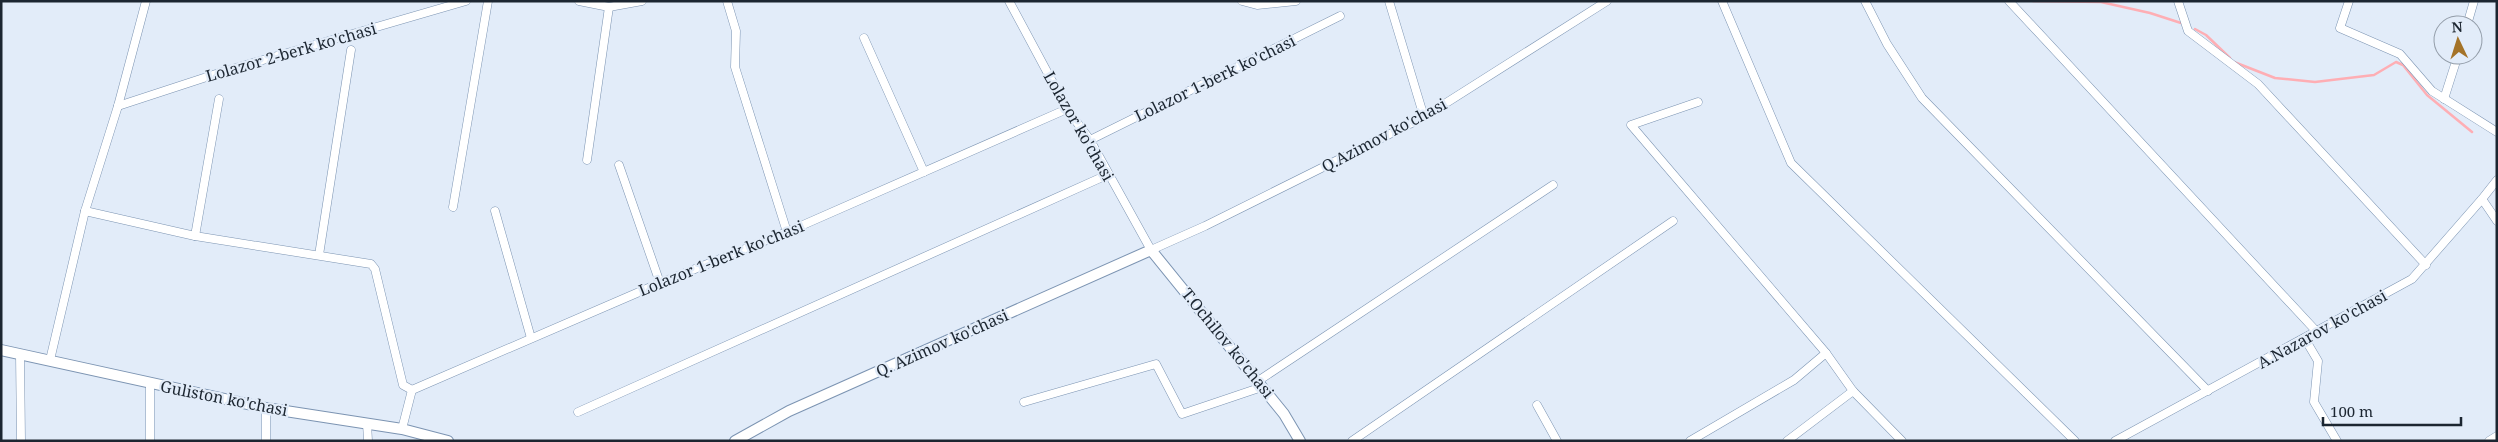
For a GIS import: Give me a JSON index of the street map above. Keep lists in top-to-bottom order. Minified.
{"streets":{"main road":["Q. Azimov ko'chasi","T.Ochilov ko'chasi","Guliston ko'chasi"],"street":["Lolazor 2-berk ko'chasi","Lolazor 1-berk ko'chasi","Lolazor ko'chasi","Q.Azimov ko'chasi","A.Nazarov ko'chasi"]},"crossings":[["Lolazor 1-berk ko'chasi","Lolazor ko'chasi"],["Lolazor ko'chasi","Q.Azimov ko'chasi"],["Lolazor ko'chasi","Q. Azimov ko'chasi"],["Lolazor ko'chasi","T.Ochilov ko'chasi"],["Q.Azimov ko'chasi","Q. Azimov ko'chasi"],["Q.Azimov ko'chasi","T.Ochilov ko'chasi"],["Q. Azimov ko'chasi","T.Ochilov ko'chasi"]],"scale_bar":"100 m","north":"top"}
